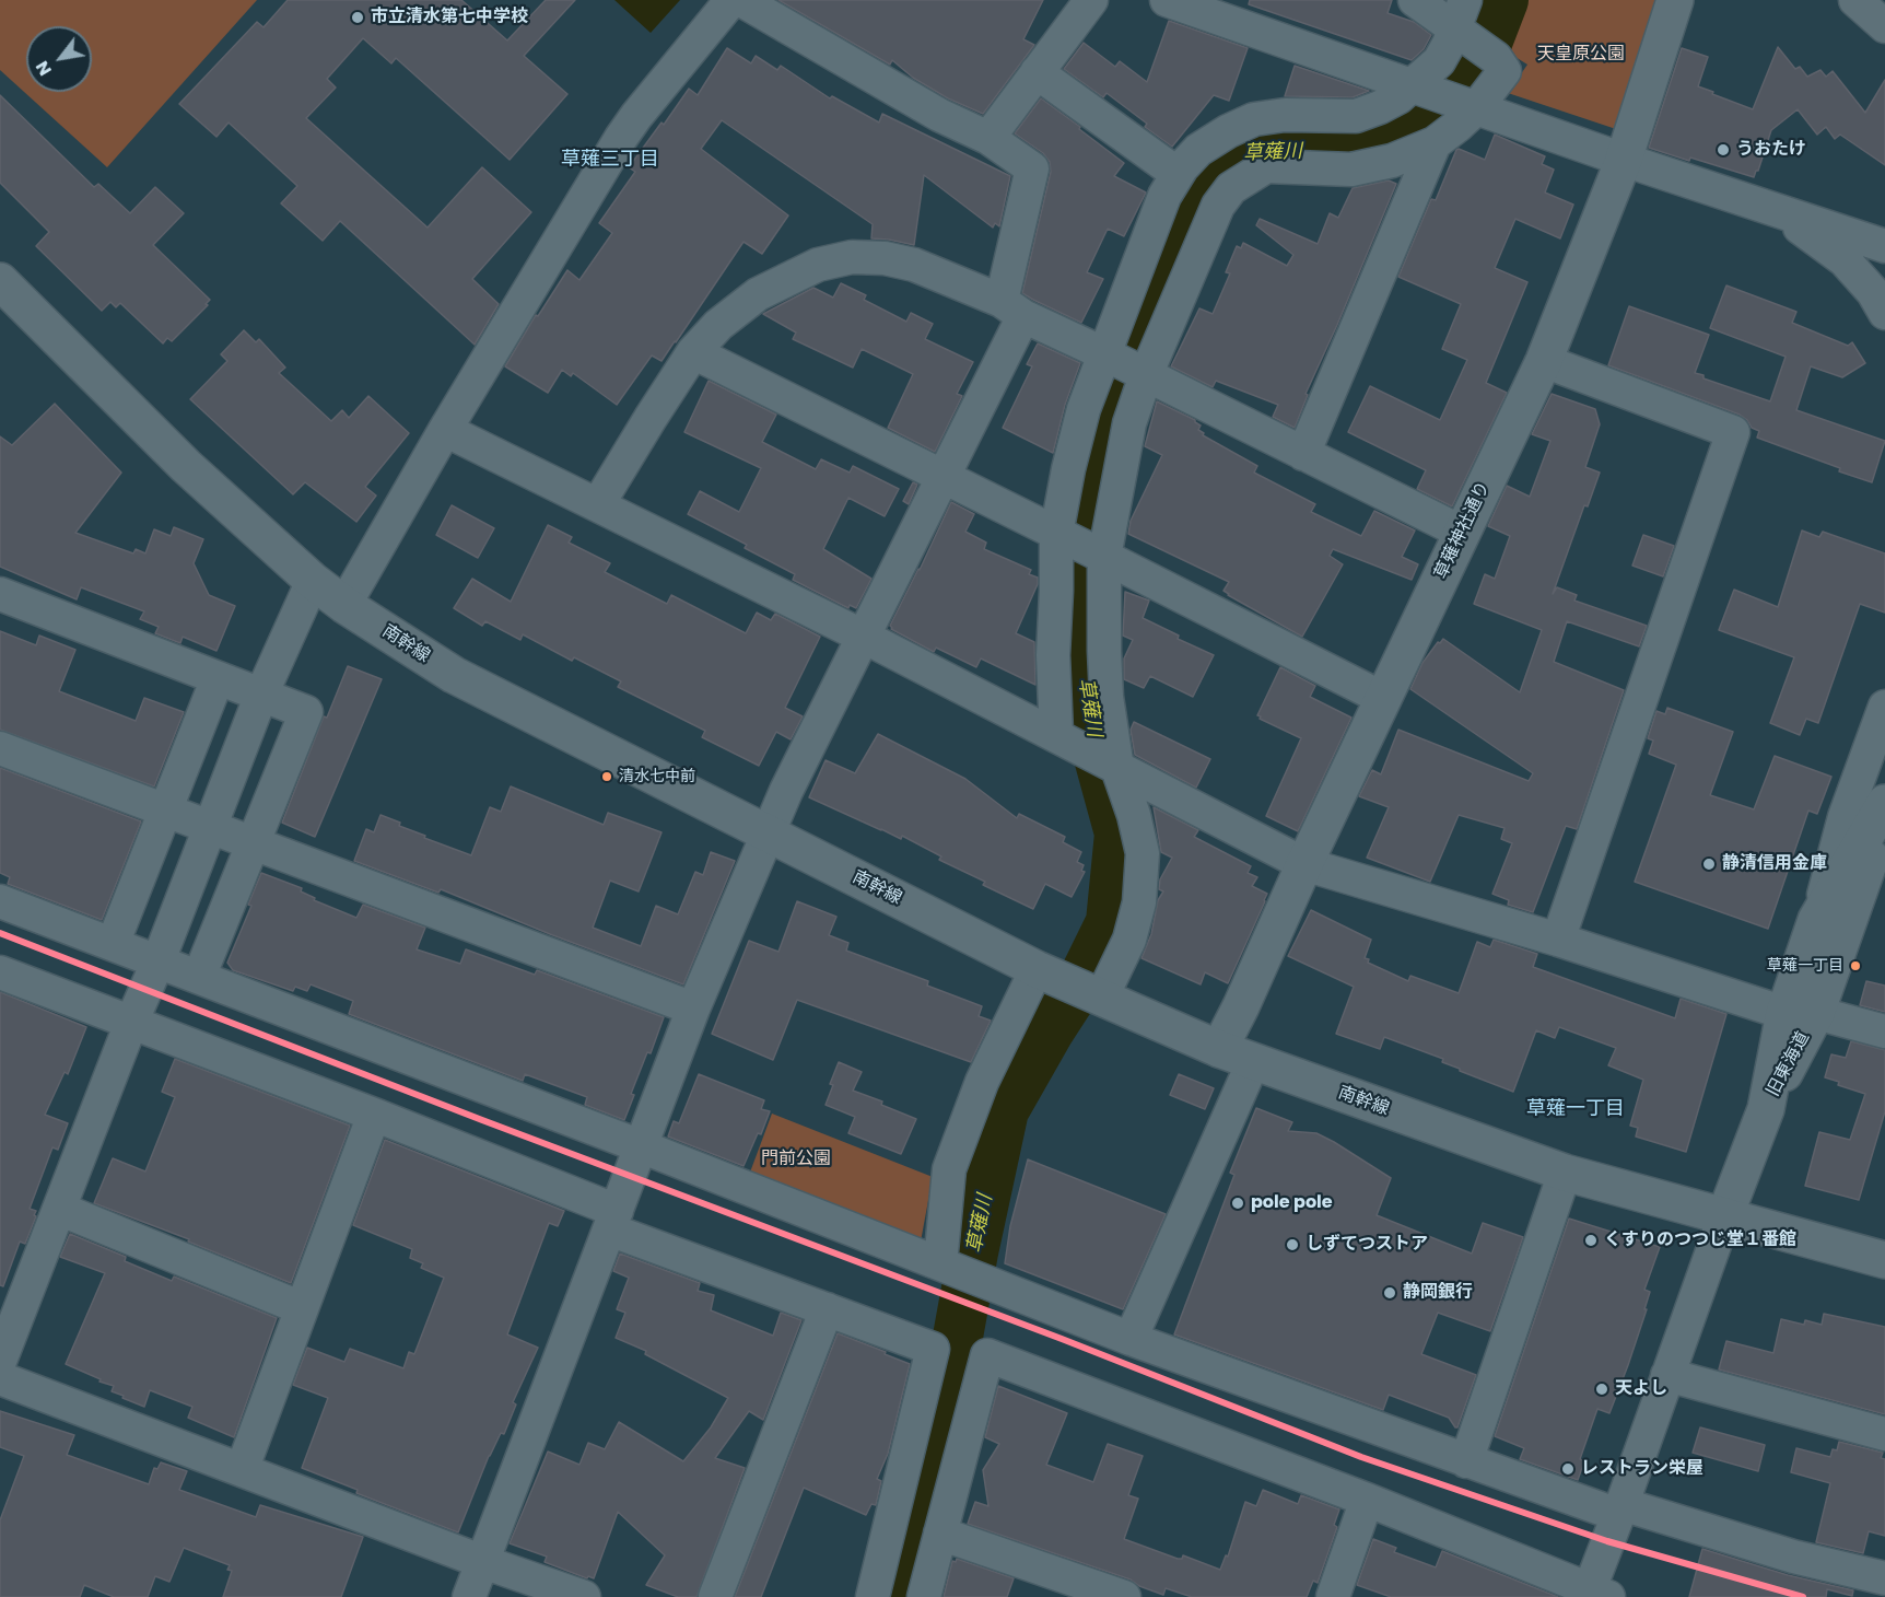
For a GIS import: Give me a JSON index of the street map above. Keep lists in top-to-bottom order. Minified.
{"streets":{"main road":["草薙神社通り","南幹線"],"street":["旧東海道"]},"crossings":[["草薙神社通り","南幹線"],["草薙神社通り","旧東海道"]],"districts":["草薙三丁目","草薙一丁目"],"water":["草薙川"],"parks":["天皇原公園","門前公園"],"places":["市立清水第七中学校","うおたけ","清水七中前","静清信用金庫","草薙一丁目","pole pole","くすりのつつじ堂１番館","しずてつストア","静岡銀行","天よし","レストラン栄屋"],"north":"bottom left"}
